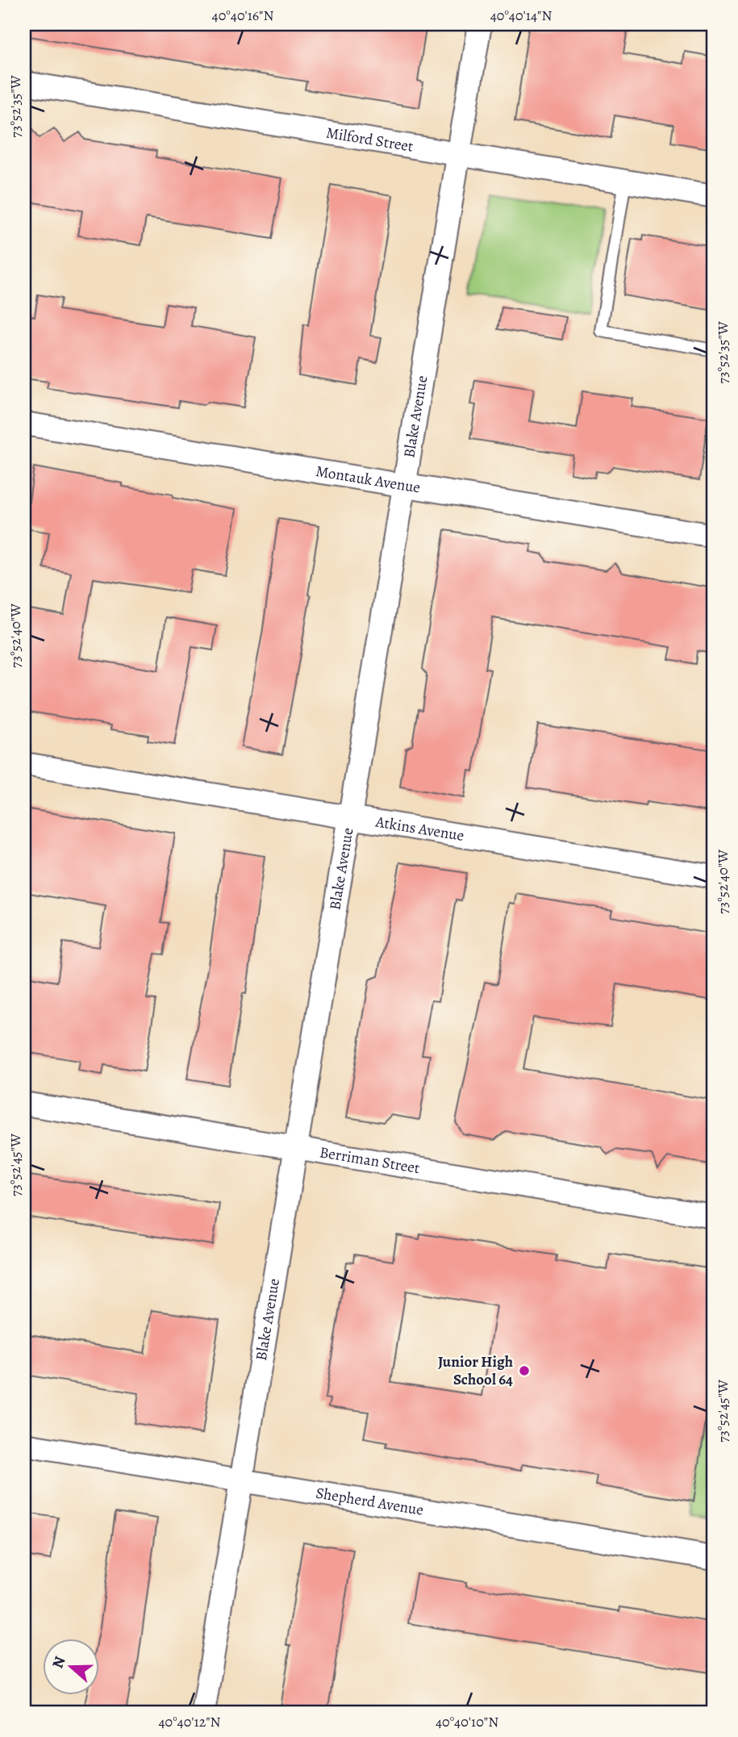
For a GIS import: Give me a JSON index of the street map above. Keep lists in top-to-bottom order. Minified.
{"streets":{"street":["Milford Street","Blake Avenue","Montauk Avenue","Atkins Avenue","Berriman Street","Shepherd Avenue"]},"crossings":[["Milford Street","Blake Avenue"],["Blake Avenue","Montauk Avenue"],["Blake Avenue","Atkins Avenue"],["Blake Avenue","Berriman Street"],["Blake Avenue","Shepherd Avenue"]],"places":["Junior High School 64"],"north":"left","coordinates":["40°40'16\"N","40°40'14\"N","73°52'35\"W","73°52'40\"W","73°52'45\"W","40°40'12\"N","40°40'10\"N"]}
